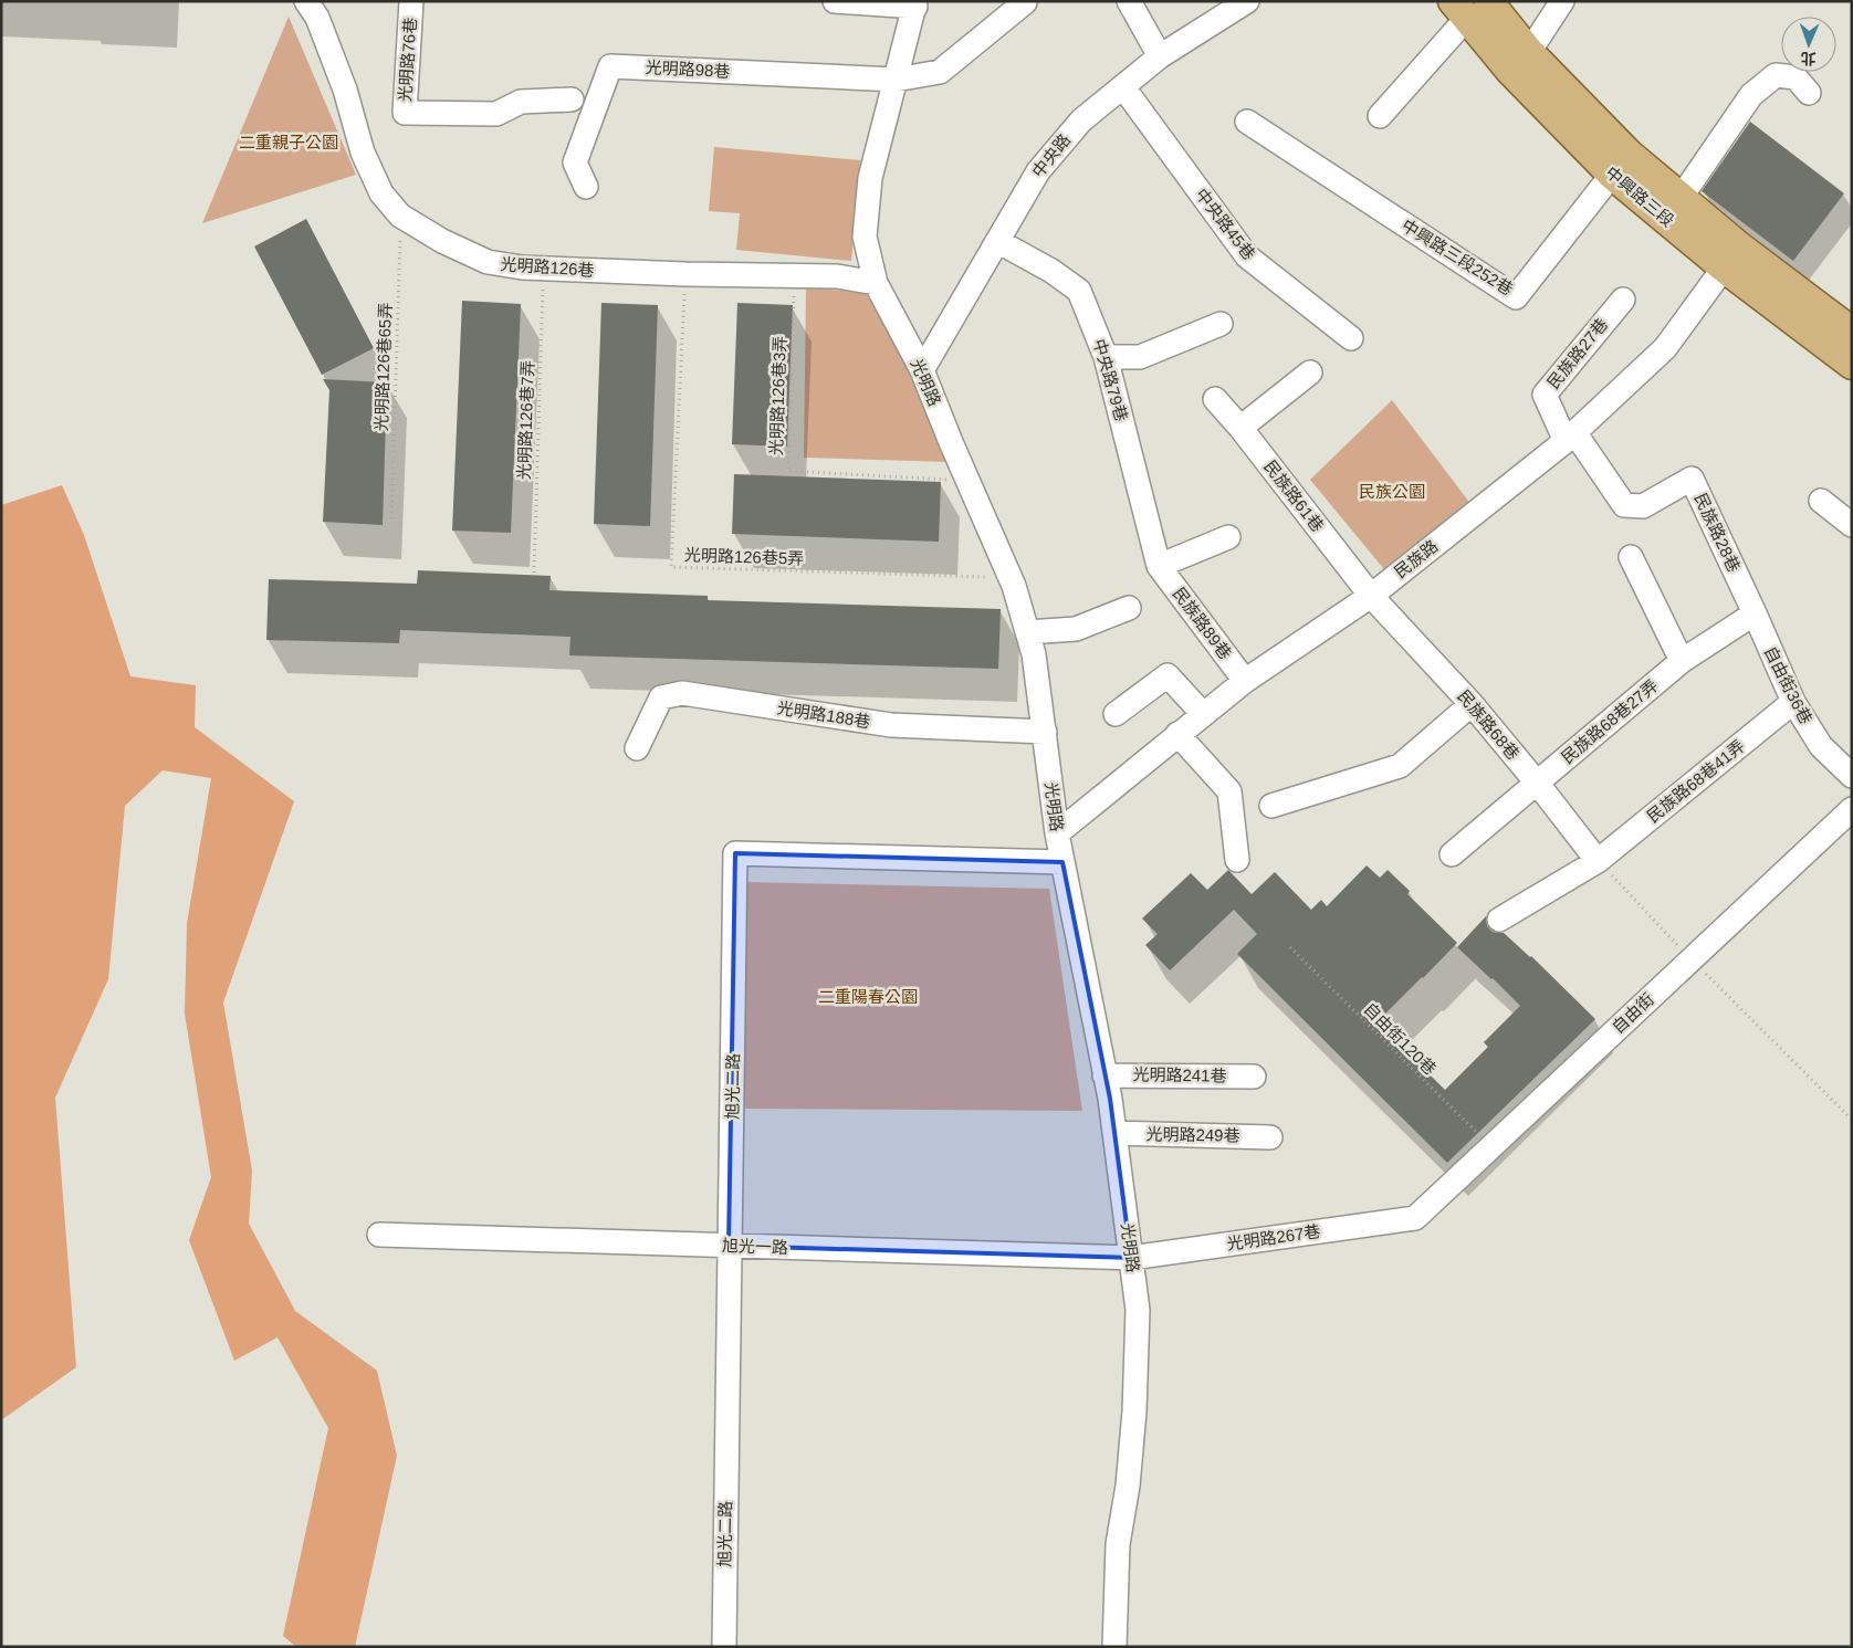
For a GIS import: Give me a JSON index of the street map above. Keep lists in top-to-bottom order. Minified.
{"streets":{"main road":["中興路三段"],"street":["光明路76巷","光明路98巷","中央路","中央路45巷","中興路三段252巷","光明路126巷","民族路27巷","中央路79巷","光明路","民族路61巷","民族路28巷","民族路","民族路89巷","自由街36巷","光明路188巷","民族路68巷27弄","民族路68巷","民族路68巷41弄","自由街","光明路241巷","旭光二路","光明路249巷","光明路267巷","旭光一路"],"path":["光明路126巷65弄","光明路126巷3弄","光明路126巷7弄","光明路126巷5弄","自由街120巷"]},"crossings":[["光明路98巷","光明路"],["中央路","中央路45巷"],["中央路","中央路79巷"],["中央路","光明路"],["中興路三段","中興路三段252巷"],["中興路三段","民族路"],["光明路126巷","光明路126巷65弄"],["光明路126巷","光明路"],["光明路126巷","光明路126巷3弄"],["光明路126巷","光明路126巷7弄"],["光明路126巷","光明路126巷5弄"],["民族路27巷","民族路28巷"],["民族路27巷","民族路"],["中央路79巷","民族路89巷"],["光明路","光明路126巷3弄"],["光明路","光明路126巷5弄"],["光明路","民族路"],["光明路","光明路188巷"],["光明路","光明路241巷"],["光明路","旭光二路"],["光明路","光明路249巷"],["光明路","光明路267巷"],["光明路","旭光一路"],["民族路61巷","民族路"],["民族路61巷","民族路68巷"],["民族路28巷","民族路"],["民族路28巷","自由街36巷"],["民族路28巷","民族路68巷27弄"],["民族路","民族路89巷"],["民族路","民族路68巷"],["自由街36巷","民族路68巷27弄"],["自由街36巷","民族路68巷41弄"],["民族路68巷27弄","民族路68巷"],["民族路68巷","民族路68巷41弄"],["自由街","自由街120巷"],["自由街","光明路267巷"],["旭光二路","旭光一路"],["光明路267巷","旭光一路"]],"parks":["二重親子公園","民族公園","二重陽春公園"],"north":"bottom"}
